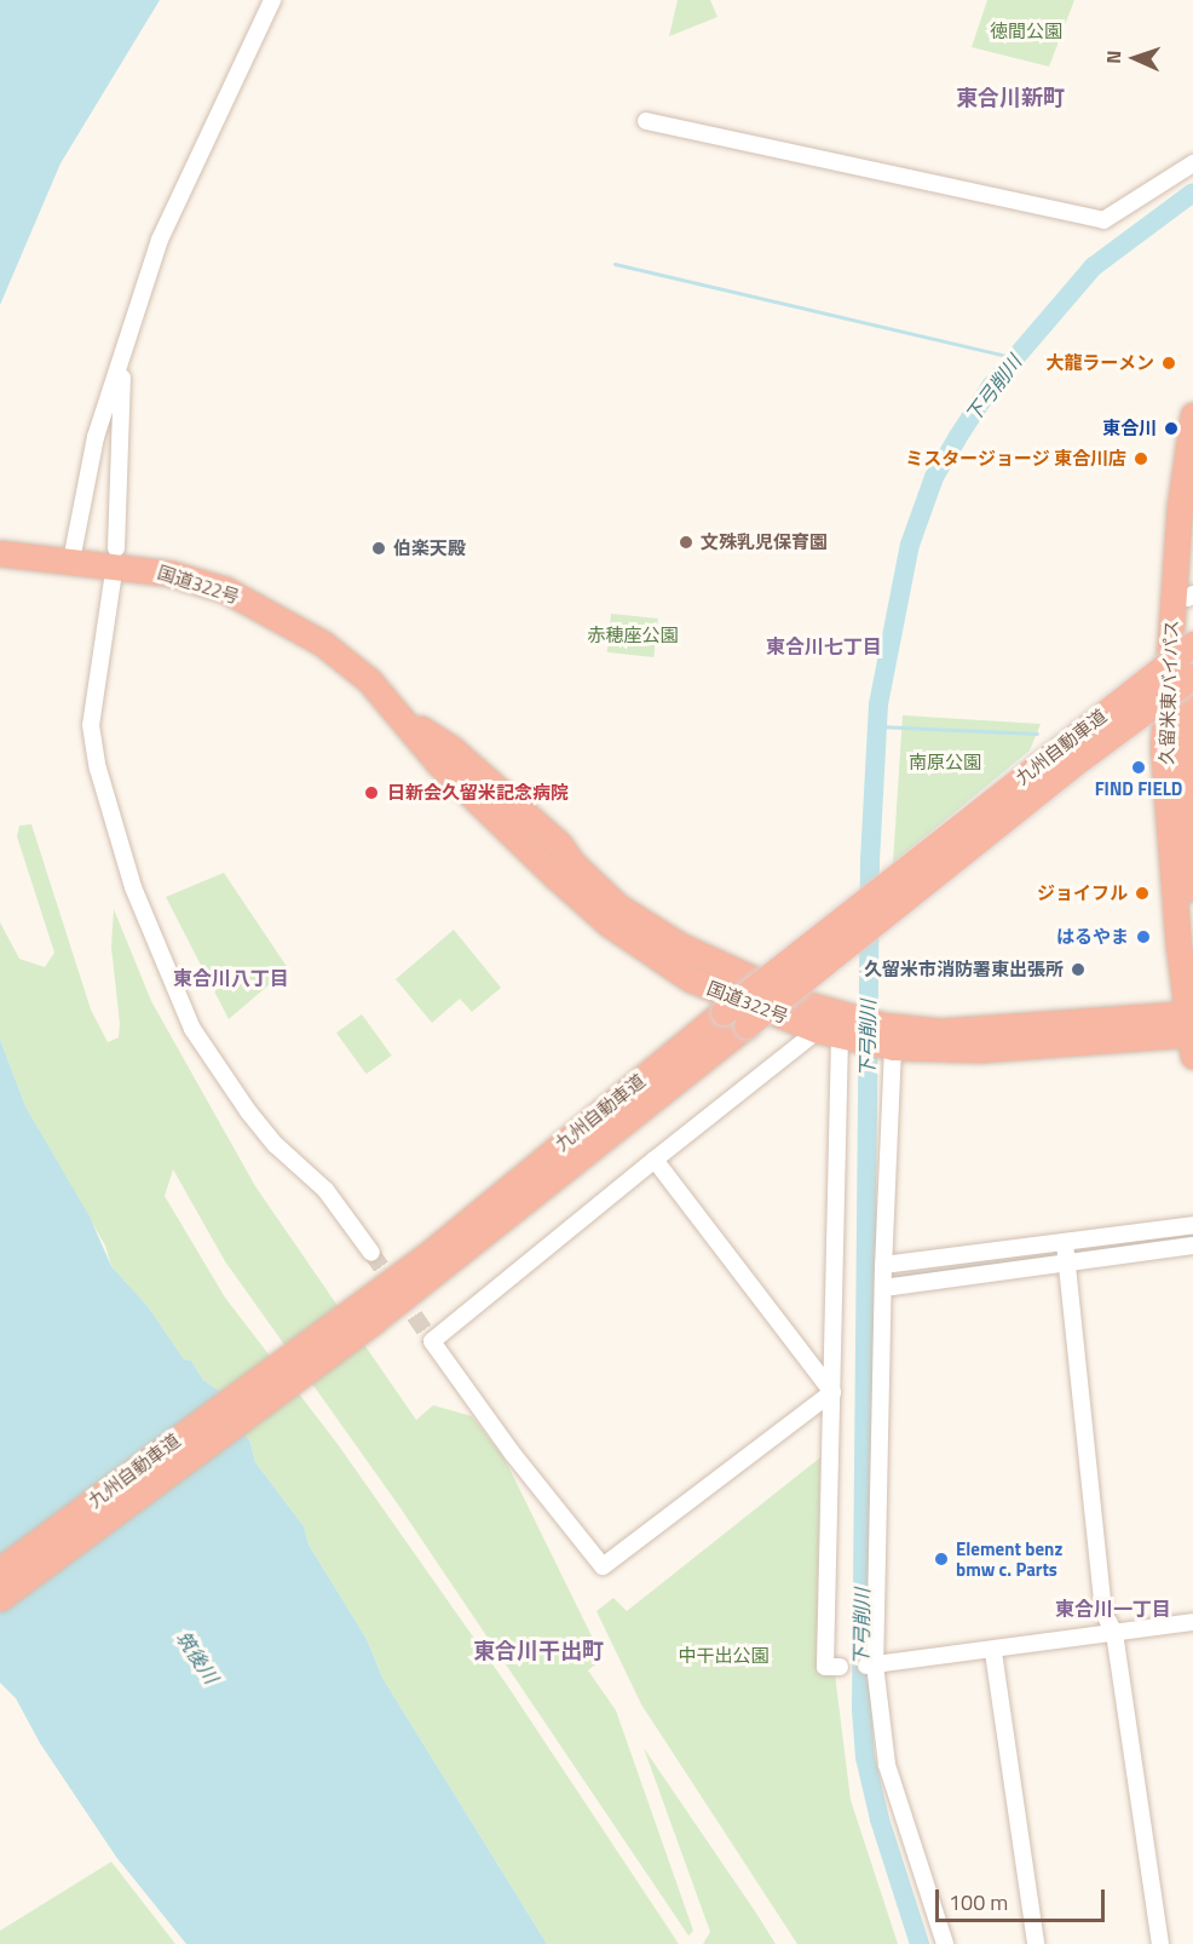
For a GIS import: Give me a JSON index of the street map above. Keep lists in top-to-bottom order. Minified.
{"streets":{"highway":["国道322号","久留米東バイパス","九州自動車道"]},"crossings":[["国道322号","久留米東バイパス"]],"districts":["東合川新町","東合川七丁目","東合川八丁目","東合川一丁目","東合川干出町"],"water":["下弓削川","筑後川"],"parks":["徳間公園","赤穂座公園","南原公園","中干出公園"],"places":["大龍ラーメン","東合川","ミスタージョージ 東合川店","文殊乳児保育園","伯楽天殿","FIND FIELD","日新会久留米記念病院","ジョイフル","はるやま","久留米市消防署東出張所","Element benz bmw c. Parts"],"scale_bar":"100 m","north":"left"}
